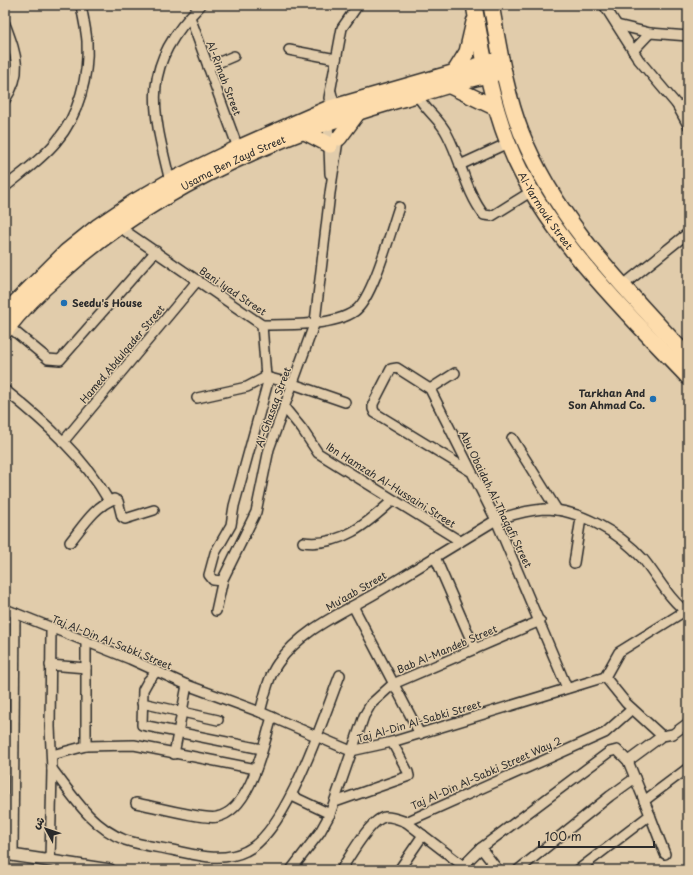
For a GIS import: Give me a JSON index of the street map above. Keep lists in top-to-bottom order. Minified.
{"streets":{"highway":["Usama Ben Zayd Street","Al-Yarmouk Street"],"street":["Al-Rimah Street","Bani Iyad Street","Hamed Abdulqader Street","Al-Ghasaq Street","Ibn Hamzah Al-Hussaini Street","Abu Obaidah Al-Thaqafi Street","Mu'aab Street","Taj Al-Din Al-Sabki Street","Bab Al-Mandeb Street","Taj Al-Din Al-Sabki Street Way 2"]},"crossings":[["Al-Rimah Street","Usama Ben Zayd Street"],["Usama Ben Zayd Street","Al-Yarmouk Street"],["Usama Ben Zayd Street","Bani Iyad Street"],["Usama Ben Zayd Street","Al-Ghasaq Street"],["Bani Iyad Street","Hamed Abdulqader Street"],["Bani Iyad Street","Al-Ghasaq Street"],["Al-Ghasaq Street","Ibn Hamzah Al-Hussaini Street"],["Ibn Hamzah Al-Hussaini Street","Mu'aab Street"],["Abu Obaidah Al-Thaqafi Street","Mu'aab Street"],["Abu Obaidah Al-Thaqafi Street","Taj Al-Din Al-Sabki Street"],["Abu Obaidah Al-Thaqafi Street","Bab Al-Mandeb Street"],["Mu'aab Street","Taj Al-Din Al-Sabki Street"],["Taj Al-Din Al-Sabki Street","Bab Al-Mandeb Street"]],"places":["Seedu's House","Tarkhan And Son Ahmad Co."],"scale_bar":"100 m","north":"top left"}
